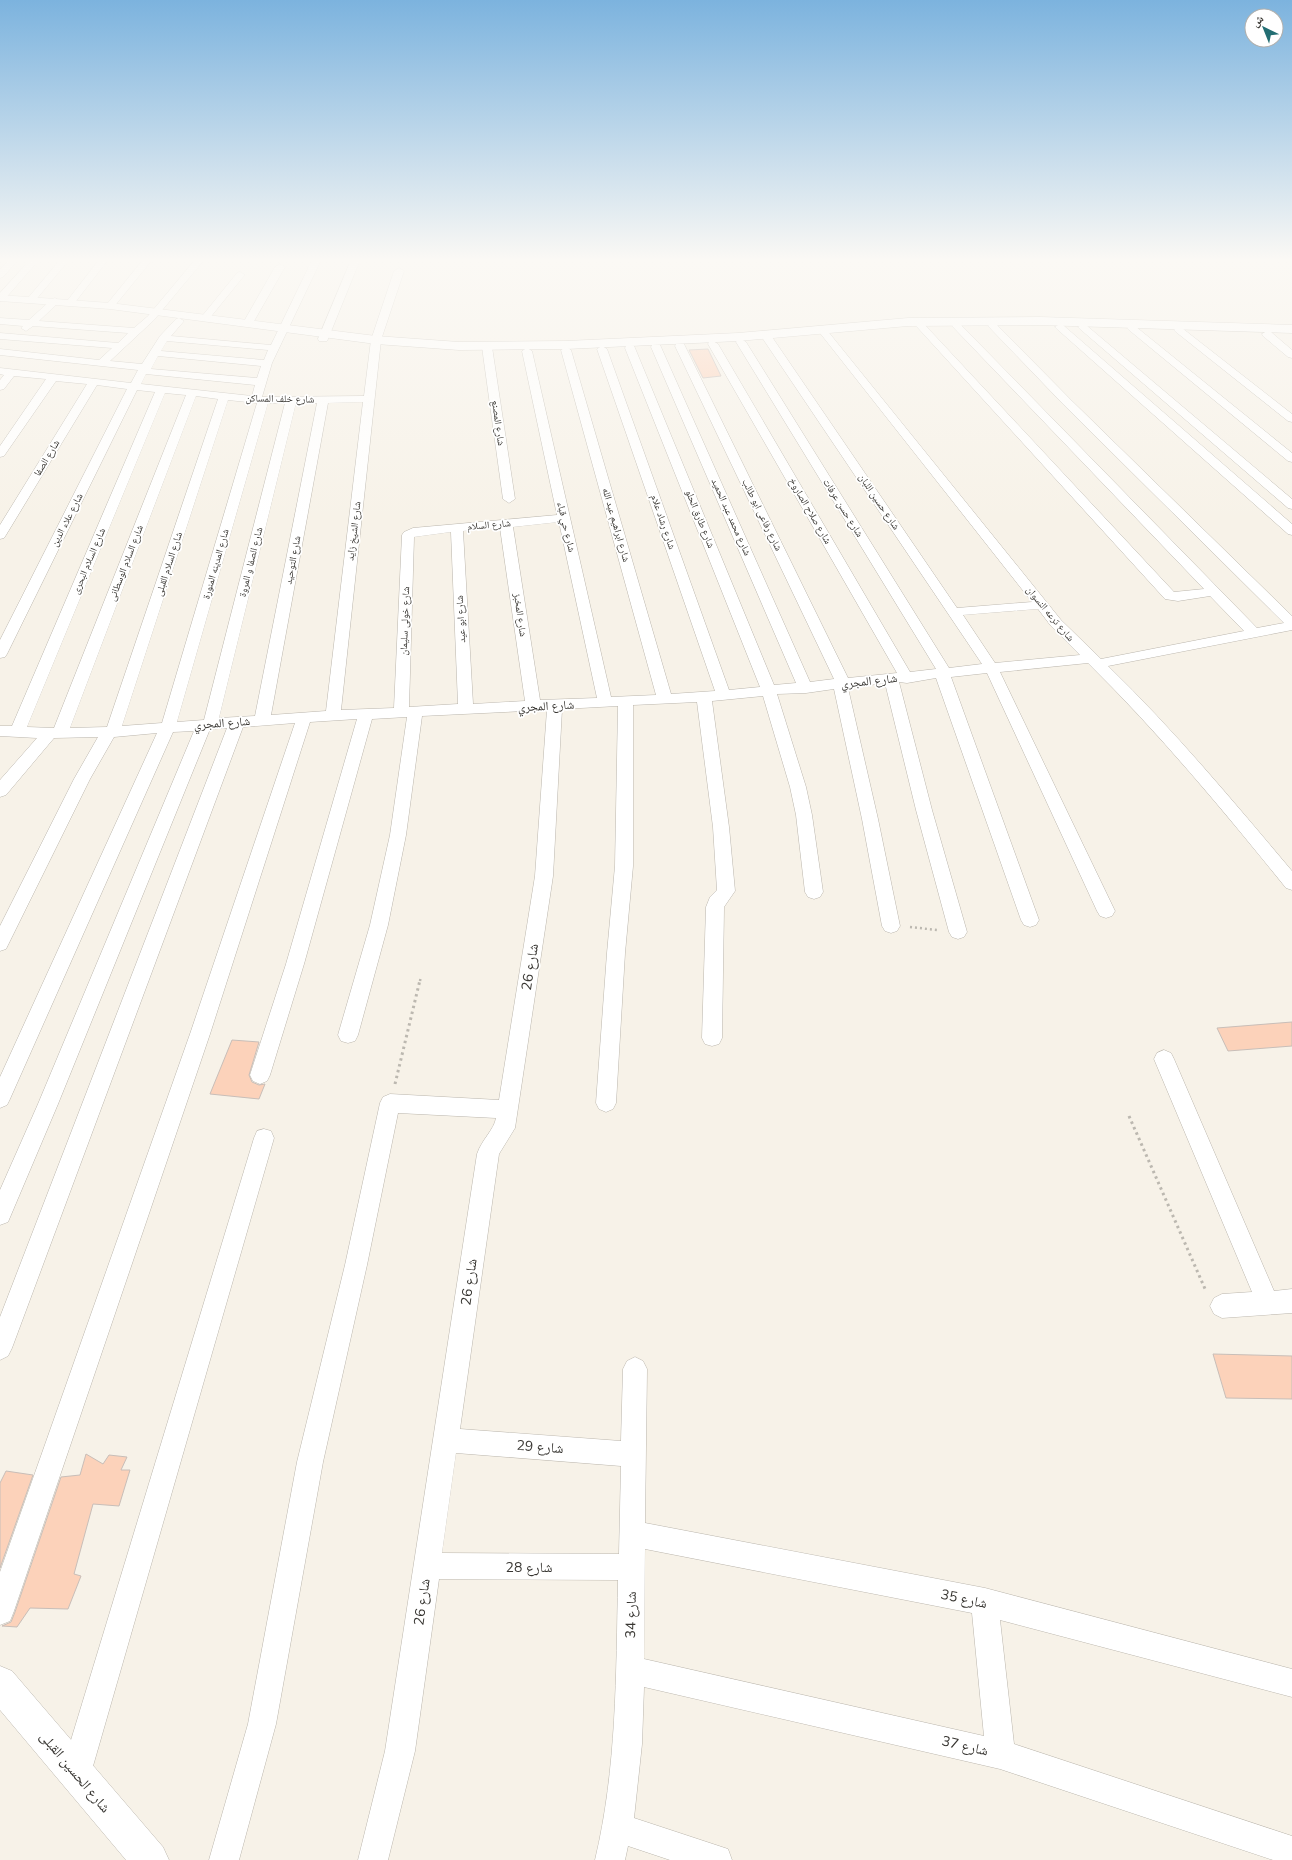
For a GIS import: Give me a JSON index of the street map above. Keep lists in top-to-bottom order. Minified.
{"streets":{"main road":["شارع الحسين القبلى"],"street":["شارع خلف المساكن","شارع المصنع","شارع الصفا","شارع حسين اللبان","شارع حسن عرفات","شارع صلاح الصاروخ","شارع رفاعى ابو طالب","شارع محمد عبد الحميد","شارع طارق الحلو","شارع علاء الدين","شارع رشاد علام","شارع السلام","شارع ابراهيم عبد الله","شارع حي قباء","شارع الشيخ زايد","شارع التوحيد","شارع السلام البحرى","شارع الصفا و المروة","شارع السلام الوسطانى","شارع السلام القبلى","شارع المدينه المنورة","شارع ترعه النسوان","شارع المخبز","شارع ابو عيد","شارع خولى سليمان","شارع المجري","شارع 26","شارع 29","شارع 28","شارع 35","شارع 34","شارع 37"]},"crossings":[["شارع خلف المساكن","شارع الصفا"],["شارع خلف المساكن","شارع علاء الدين"],["شارع خلف المساكن","شارع الشيخ زايد"],["شارع خلف المساكن","شارع التوحيد"],["شارع خلف المساكن","شارع السلام البحرى"],["شارع خلف المساكن","شارع الصفا و المروة"],["شارع خلف المساكن","شارع السلام الوسطانى"],["شارع خلف المساكن","شارع السلام القبلى"],["شارع خلف المساكن","شارع المدينه المنورة"],["شارع حسين اللبان","شارع المجري"],["شارع حسن عرفات","شارع المجري"],["شارع صلاح الصاروخ","شارع المجري"],["شارع رفاعى ابو طالب","شارع المجري"],["شارع محمد عبد الحميد","شارع المجري"],["شارع طارق الحلو","شارع المجري"],["شارع رشاد علام","شارع المجري"],["شارع السلام","شارع حي قباء"],["شارع السلام","شارع المخبز"],["شارع السلام","شارع ابو عيد"],["شارع السلام","شارع خولى سليمان"],["شارع ابراهيم عبد الله","شارع المجري"],["شارع حي قباء","شارع المجري"],["شارع الشيخ زايد","شارع المجري"],["شارع التوحيد","شارع المجري"],["شارع السلام البحرى","شارع المجري"],["شارع الصفا و المروة","شارع المجري"],["شارع السلام الوسطانى","شارع المجري"],["شارع السلام القبلى","شارع المجري"],["شارع المدينه المنورة","شارع المجري"],["شارع ترعه النسوان","شارع المجري"],["شارع المخبز","شارع المجري"],["شارع المخبز","شارع 26"],["شارع ابو عيد","شارع المجري"],["شارع خولى سليمان","شارع المجري"],["شارع المجري","شارع 26"],["شارع 26","شارع 29"],["شارع 26","شارع 28"],["شارع 29","شارع 34"],["شارع 28","شارع 34"],["شارع 35","شارع 34"],["شارع 34","شارع 37"]],"north":"top left"}
